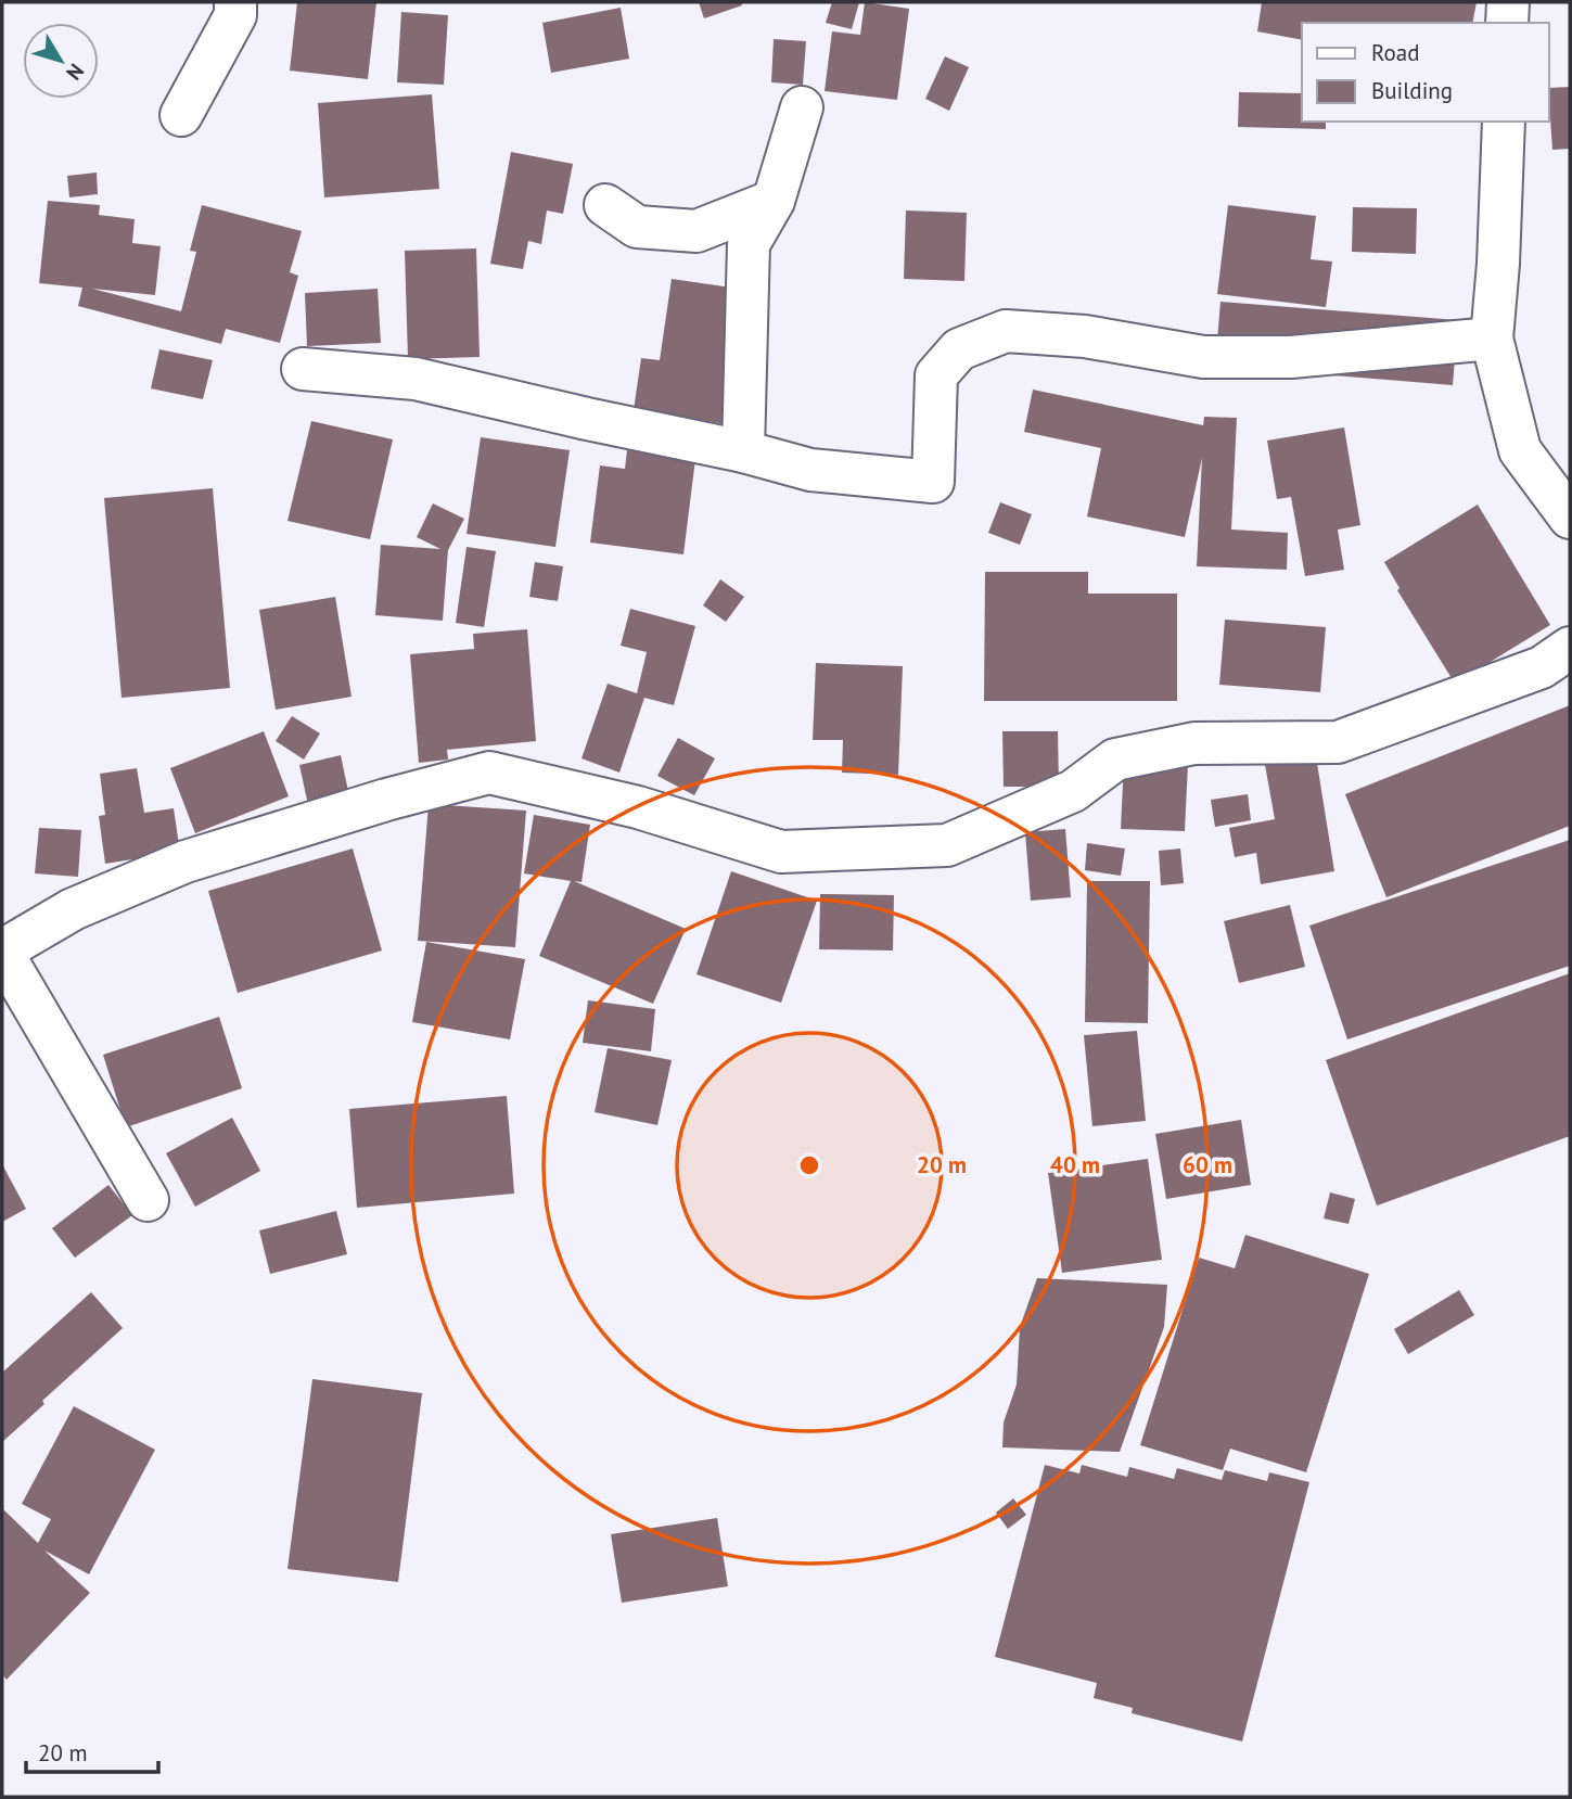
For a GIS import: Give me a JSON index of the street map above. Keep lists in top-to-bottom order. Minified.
{"legend":["Road","Building"],"scale_bar":"20 m","north":"bottom right","rings":["20 m","40 m","60 m"]}
